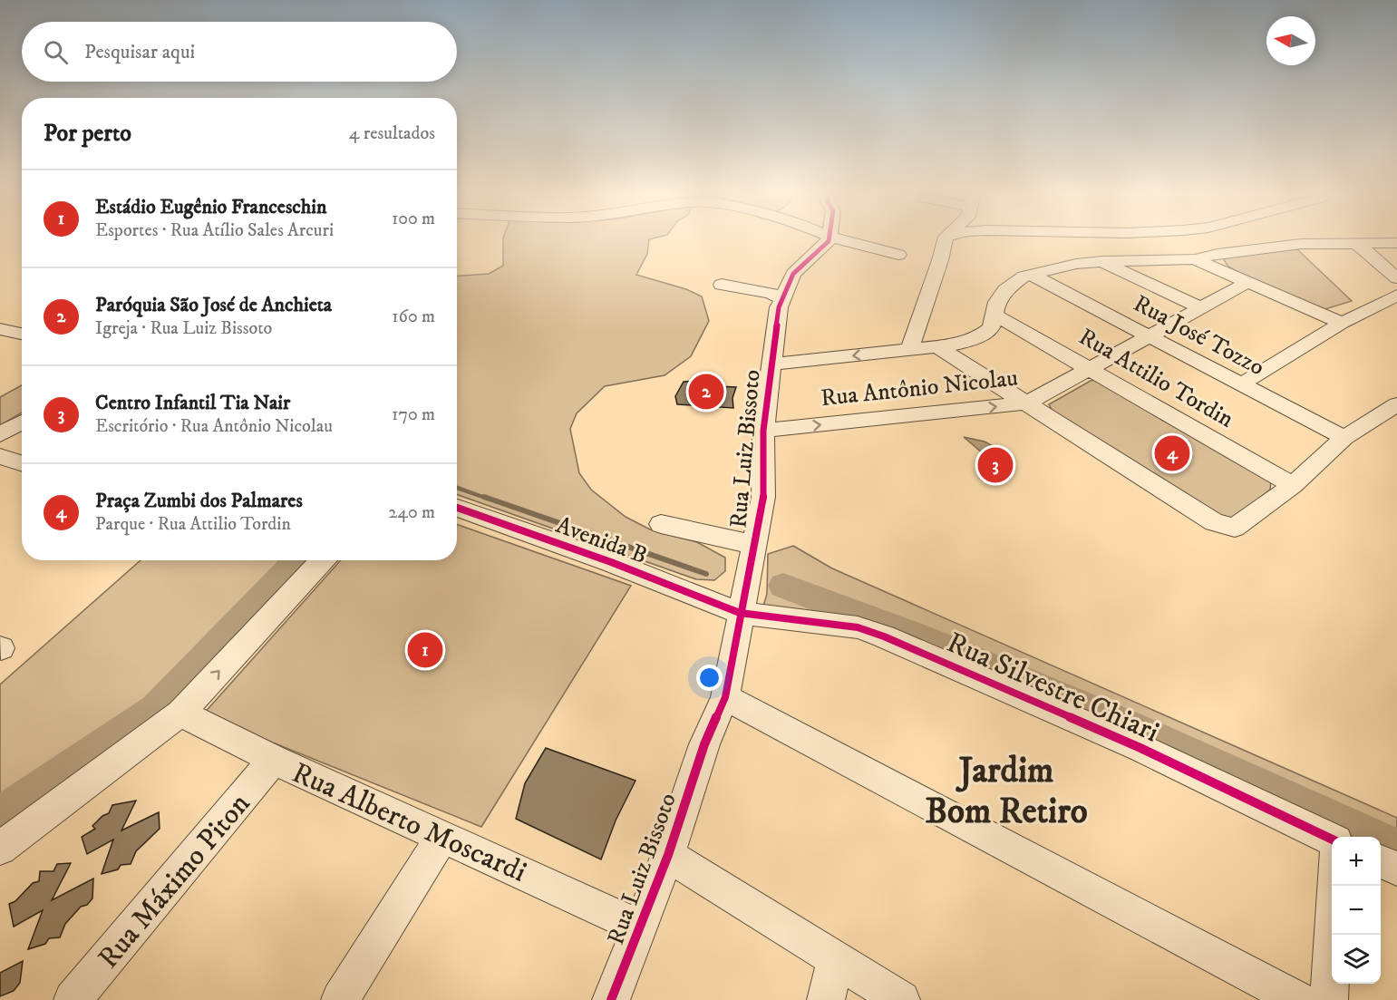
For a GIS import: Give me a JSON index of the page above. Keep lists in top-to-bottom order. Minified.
{"streets":{"street":["Rua José Tozzo","Rua Attilio Tordin","Rua Antônio Nicolau","Rua Luiz Bissoto","Avenida B","Rua Silvestre Chiari","Rua Alberto Moscardi","Rua Máximo Piton"]},"crossings":[["Rua José Tozzo","Rua Antônio Nicolau"],["Rua Attilio Tordin","Rua Antônio Nicolau"],["Rua Antônio Nicolau","Rua Luiz Bissoto"],["Rua Luiz Bissoto","Avenida B"],["Rua Luiz Bissoto","Rua Silvestre Chiari"],["Rua Luiz Bissoto","Rua Alberto Moscardi"],["Avenida B","Rua Silvestre Chiari"],["Rua Alberto Moscardi","Rua Máximo Piton"]],"districts":["Jardim Bom Retiro"],"north":"left","page":{"search":"Pesquisar aqui","heading":["Por perto","4 resultados"],"list":[{"mark":"1","name":"Estádio Eugênio Franceschin","note":"Esportes · Rua Atílio Sales Arcuri","value":"100 m"},{"mark":"2","name":"Paróquia São José de Anchieta","note":"Igreja · Rua Luiz Bissoto","value":"160 m"},{"mark":"3","name":"Centro Infantil Tia Nair","note":"Escritório · Rua Antônio Nicolau","value":"170 m"},{"mark":"4","name":"Praça Zumbi dos Palmares","note":"Parque · Rua Attilio Tordin","value":"240 m"}],"pins":["2","4","3","1"],"map_buttons":["+","−"]}}
